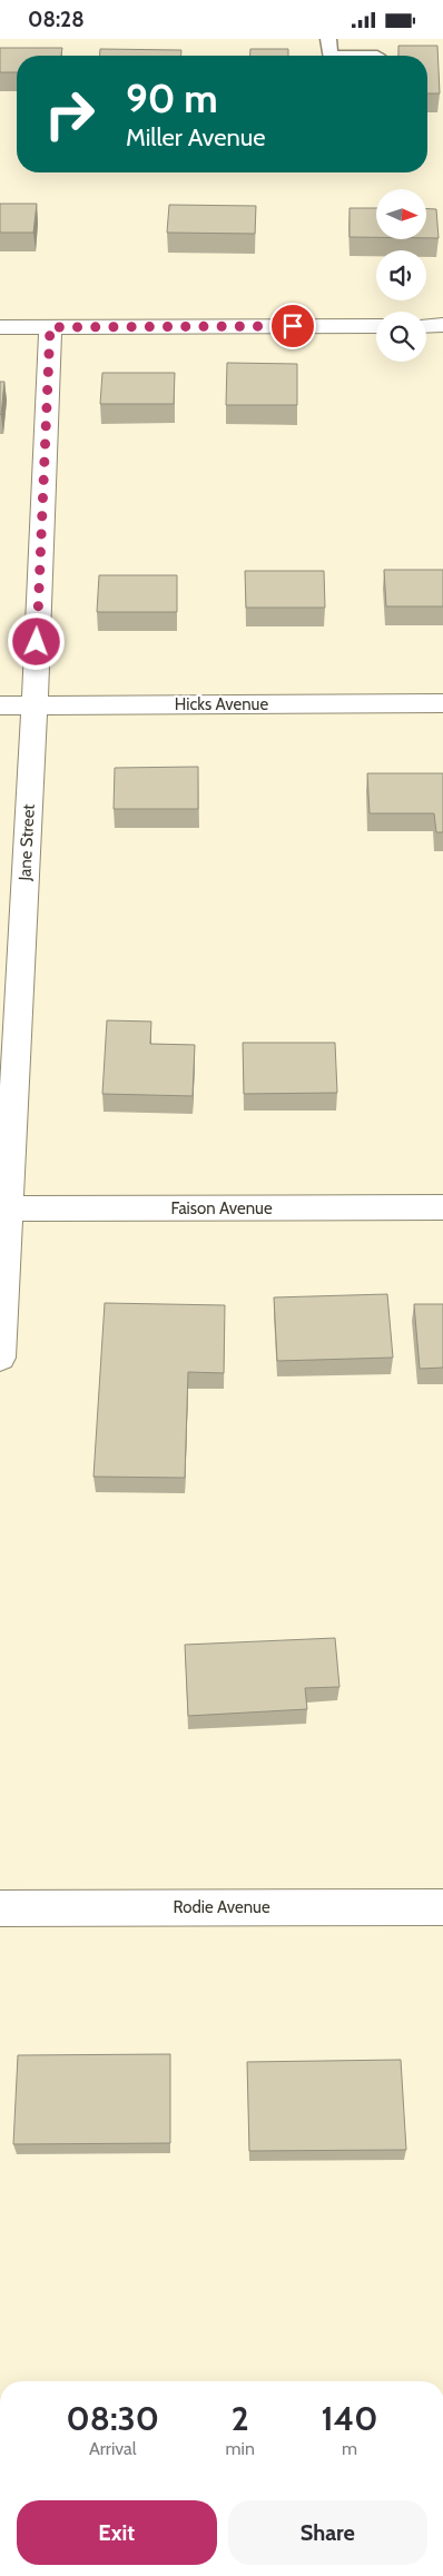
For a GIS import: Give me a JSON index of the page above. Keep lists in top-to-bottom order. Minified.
{"streets":{"street":["Hicks Avenue","Jane Street","Faison Avenue","Rodie Avenue"]},"crossings":[["Hicks Avenue","Jane Street"],["Jane Street","Faison Avenue"]],"north":"right","page":{"status":"08:28","turn":["90 m","Miller Avenue"],"eta":["08:30","Arrival","2","min","140","m"],"buttons":["Exit","Share"]}}
